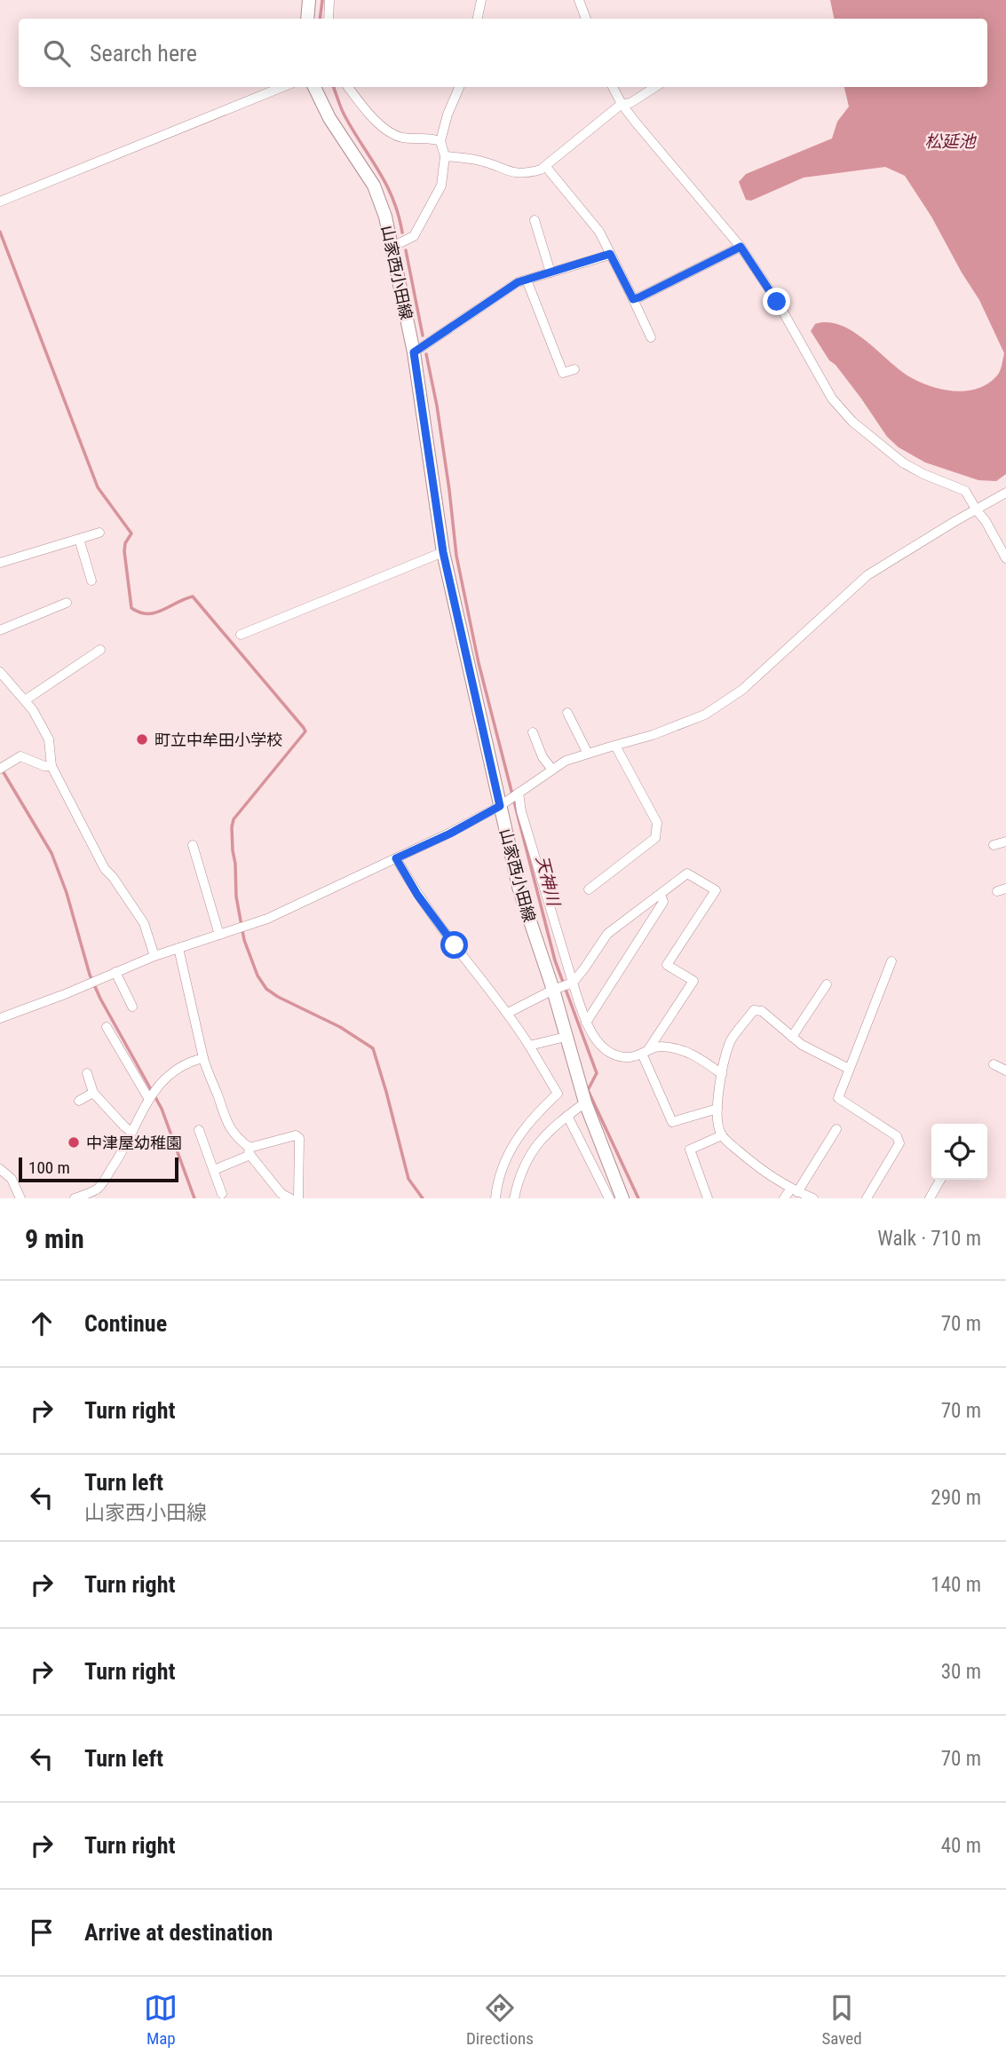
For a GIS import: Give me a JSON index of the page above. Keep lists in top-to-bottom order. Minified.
{"streets":{"main road":["山家西小田線"]},"water":["松延池","天神川"],"places":["町立中牟田小学校","中津屋幼稚園"],"scale_bar":"100 m","page":{"search":"Search here","scale":"100 m","heading":["9 min","Walk · 710 m"],"list":[["Continue","70 m"],["Turn right","70 m"],["Turn left","山家西小田線","290 m"],["Turn right","140 m"],["Turn right","30 m"],["Turn left","70 m"],["Turn right","40 m"],"Arrive at destination"],"nav":["Map","Directions","Saved"]}}
